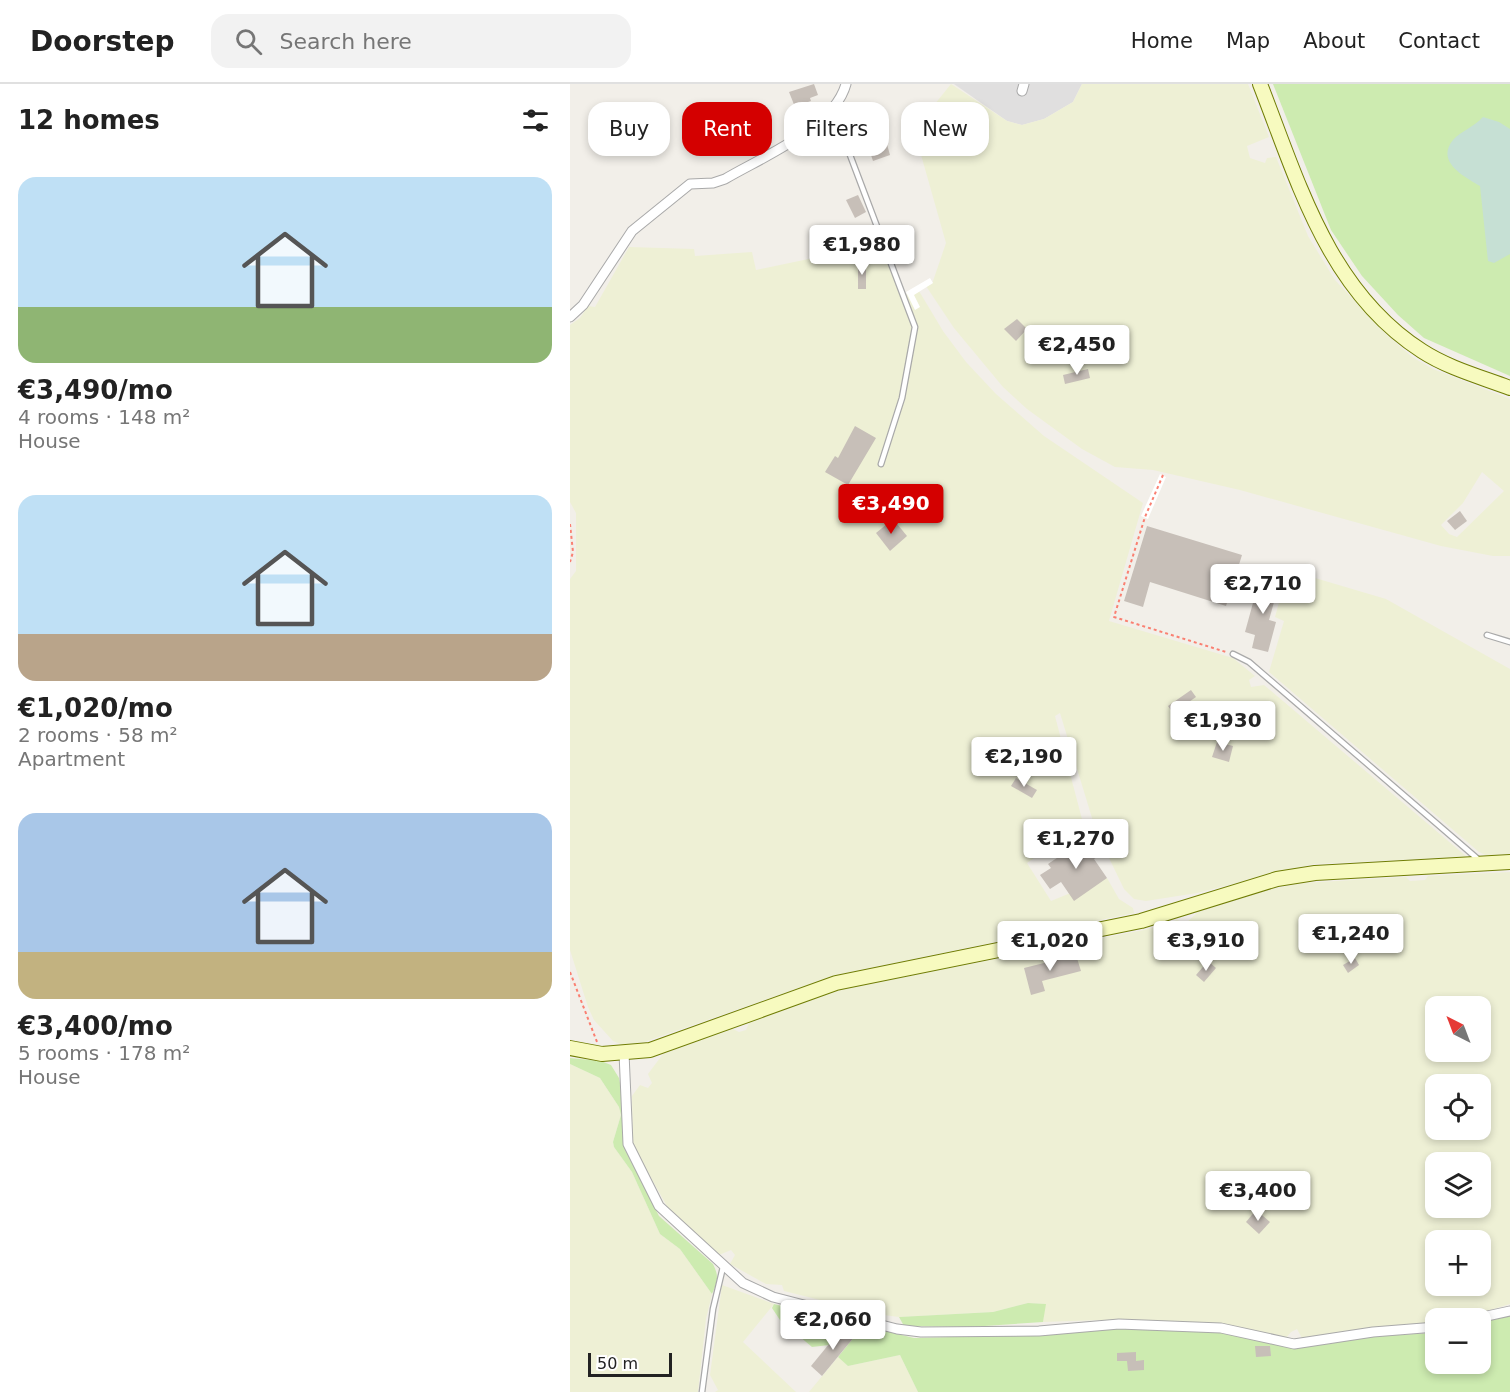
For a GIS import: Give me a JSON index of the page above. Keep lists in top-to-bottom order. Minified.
{"scale_bar":"50 m","north":"top left","page":{"header":"Doorstep","search":"Search here","nav":["Home","Map","About","Contact"],"heading":"12 homes","chip":["Buy","Rent","Filters","New"],"list":[{"name":"€3,490/mo","note":"4 rooms · 148 m² · House"},{"name":"€1,020/mo","note":"2 rooms · 58 m² · Apartment"},{"name":"€3,400/mo","note":"5 rooms · 178 m² · House"}],"price":["€1,980","€2,450","€3,490","€2,710","€1,930","€2,190","€1,270","€1,240","€1,020","€3,910","€3,400","€2,060"],"map_buttons":["+","−"],"scale":"50 m"}}
